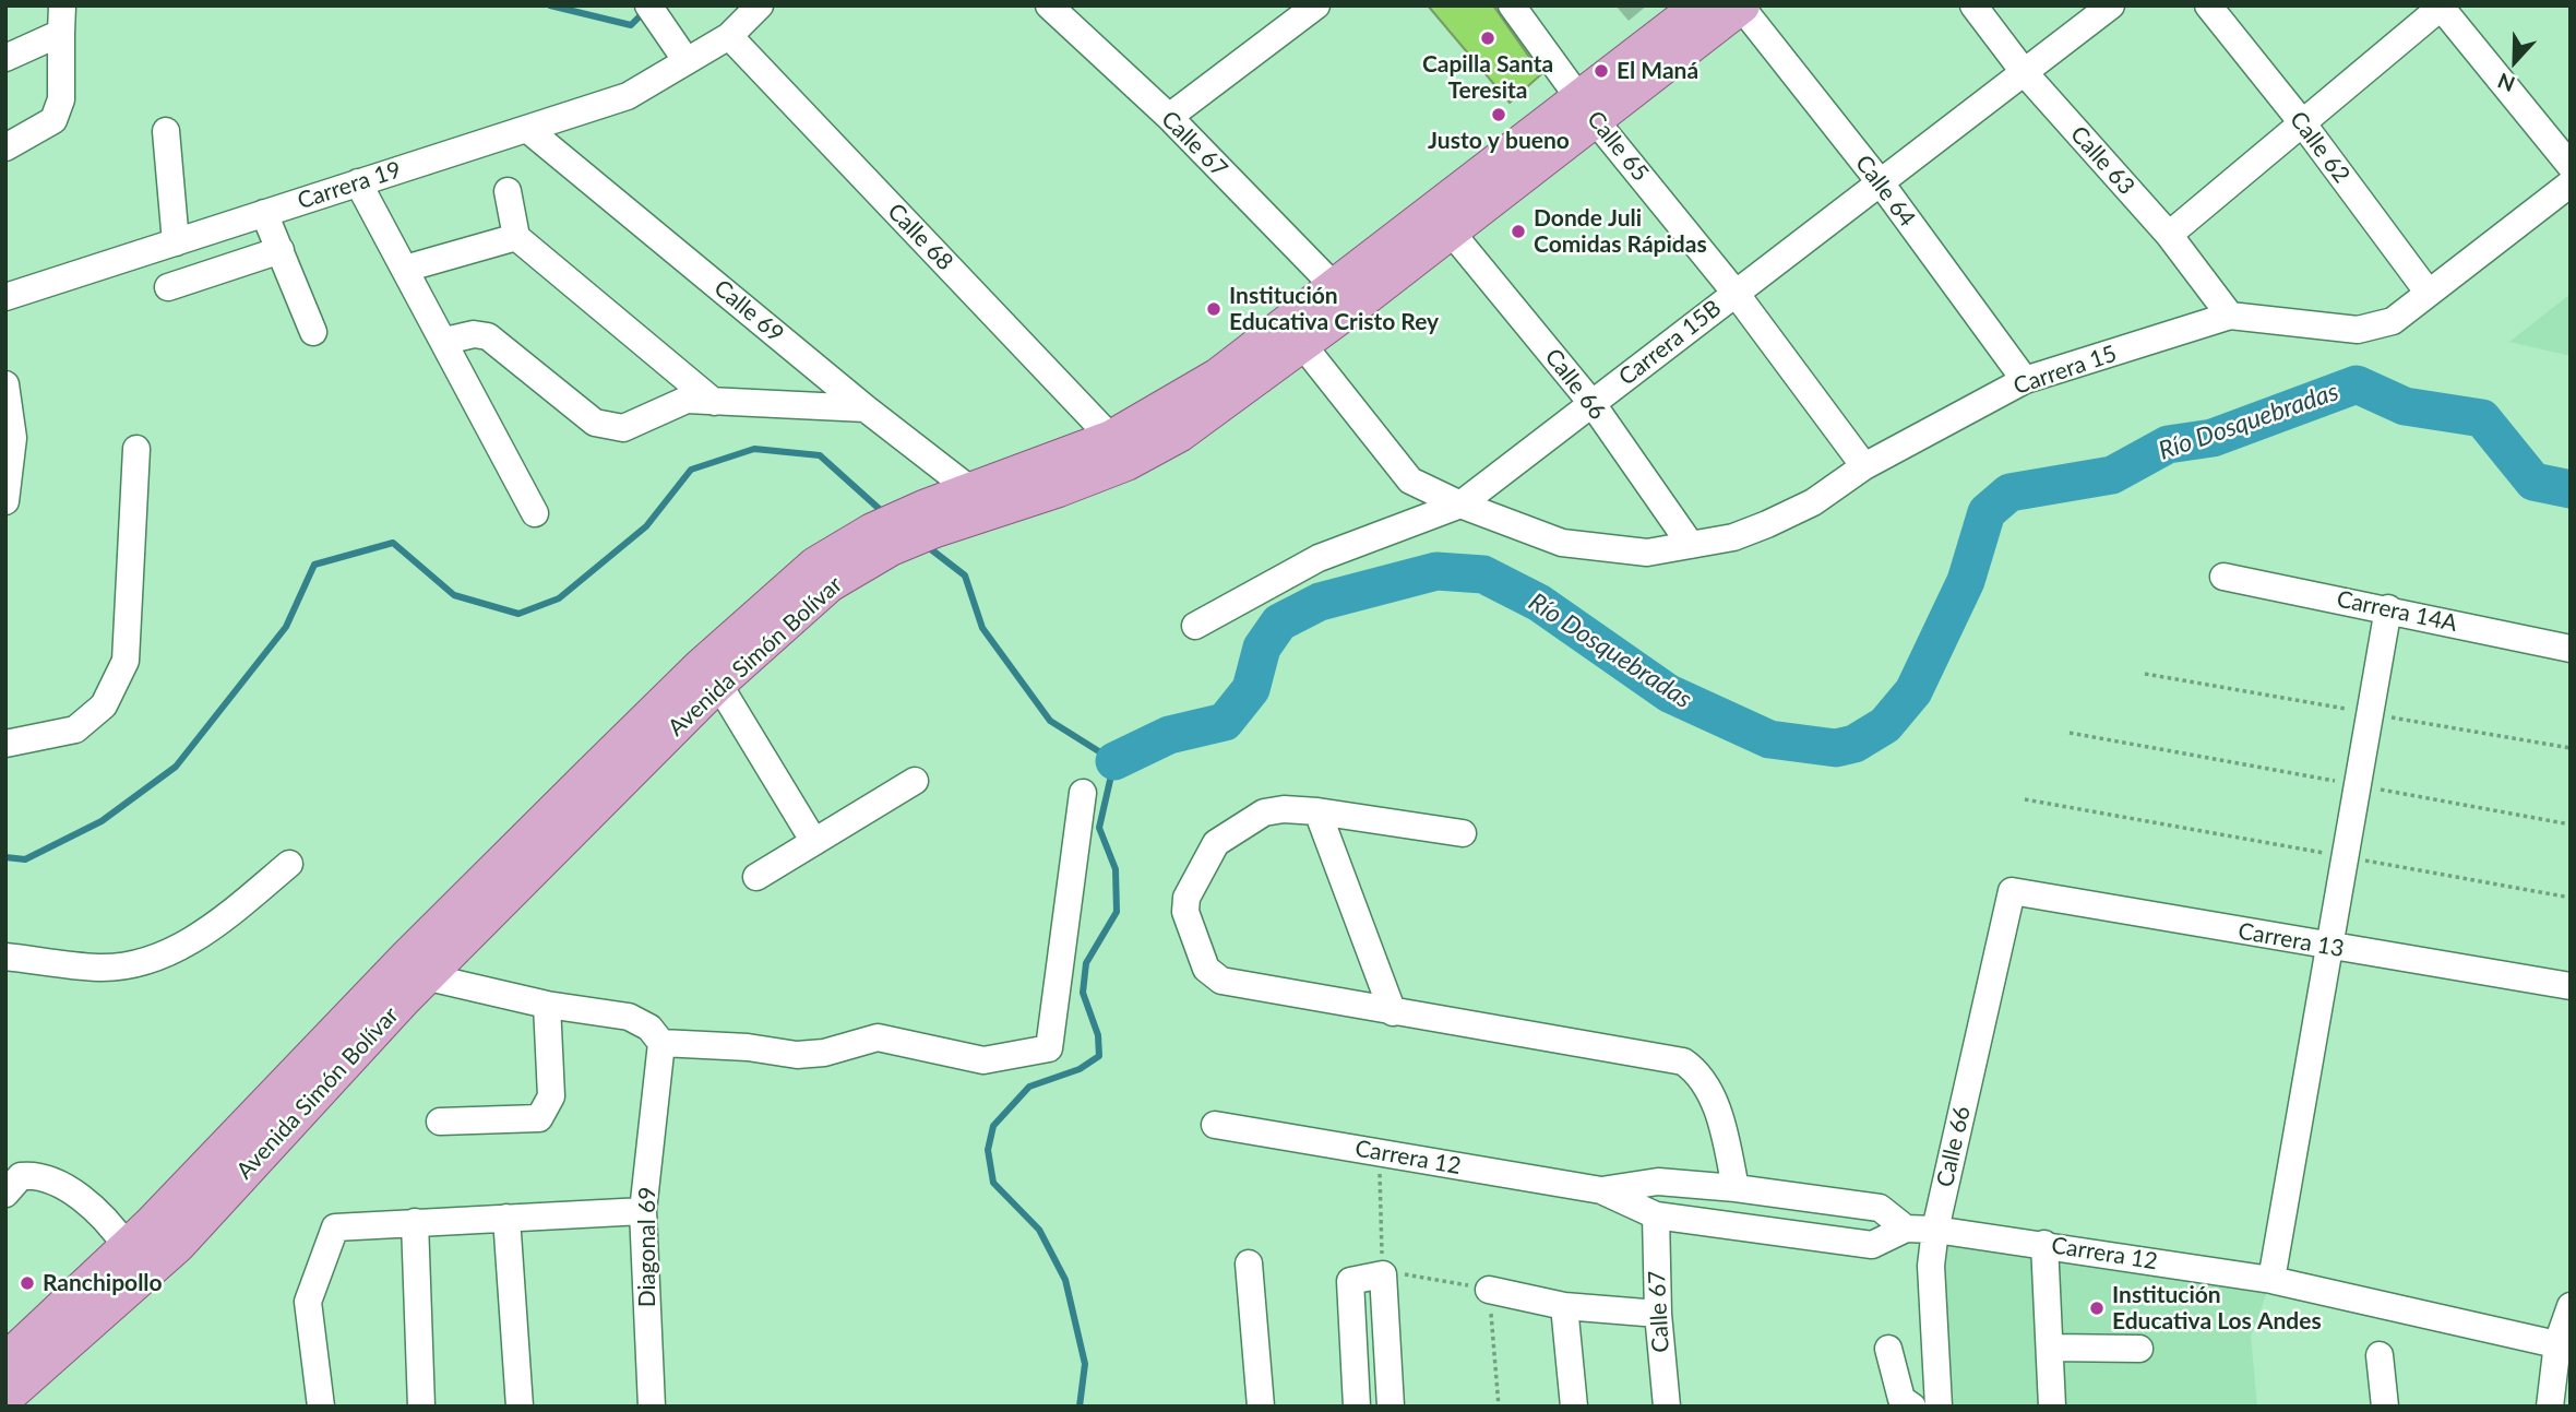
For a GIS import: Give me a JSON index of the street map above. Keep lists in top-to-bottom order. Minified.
{"streets":{"main road":["Avenida Simón Bolívar"],"street":["Calle 67","Calle 65","Calle 62","Calle 63","Carrera 19","Calle 64","Calle 68","Calle 69","Carrera 15B","Carrera 15","Calle 66","Carrera 14A","Carrera 13","Carrera 12","Diagonal 69"]},"crossings":[["Calle 67","Avenida Simón Bolívar"],["Calle 67","Carrera 12"],["Calle 65","Carrera 15B"],["Calle 65","Carrera 15"],["Calle 65","Avenida Simón Bolívar"],["Calle 62","Carrera 15"],["Calle 63","Carrera 15B"],["Calle 63","Carrera 15"],["Carrera 19","Calle 68"],["Carrera 19","Calle 69"],["Calle 64","Carrera 15B"],["Calle 64","Carrera 15"],["Calle 64","Avenida Simón Bolívar"],["Calle 68","Avenida Simón Bolívar"],["Calle 69","Avenida Simón Bolívar"],["Carrera 15B","Carrera 15"],["Carrera 15B","Calle 66"],["Carrera 15","Calle 66"],["Calle 66","Avenida Simón Bolívar"],["Calle 66","Carrera 13"],["Calle 66","Carrera 12"]],"water":["Río Dosquebradas"],"places":["Capilla Santa Teresita","El Maná","Justo y bueno","Donde Juli Comidas Rápidas","Institución Educativa Cristo Rey","Ranchipollo","Institución Educativa Los Andes"],"north":"bottom"}
